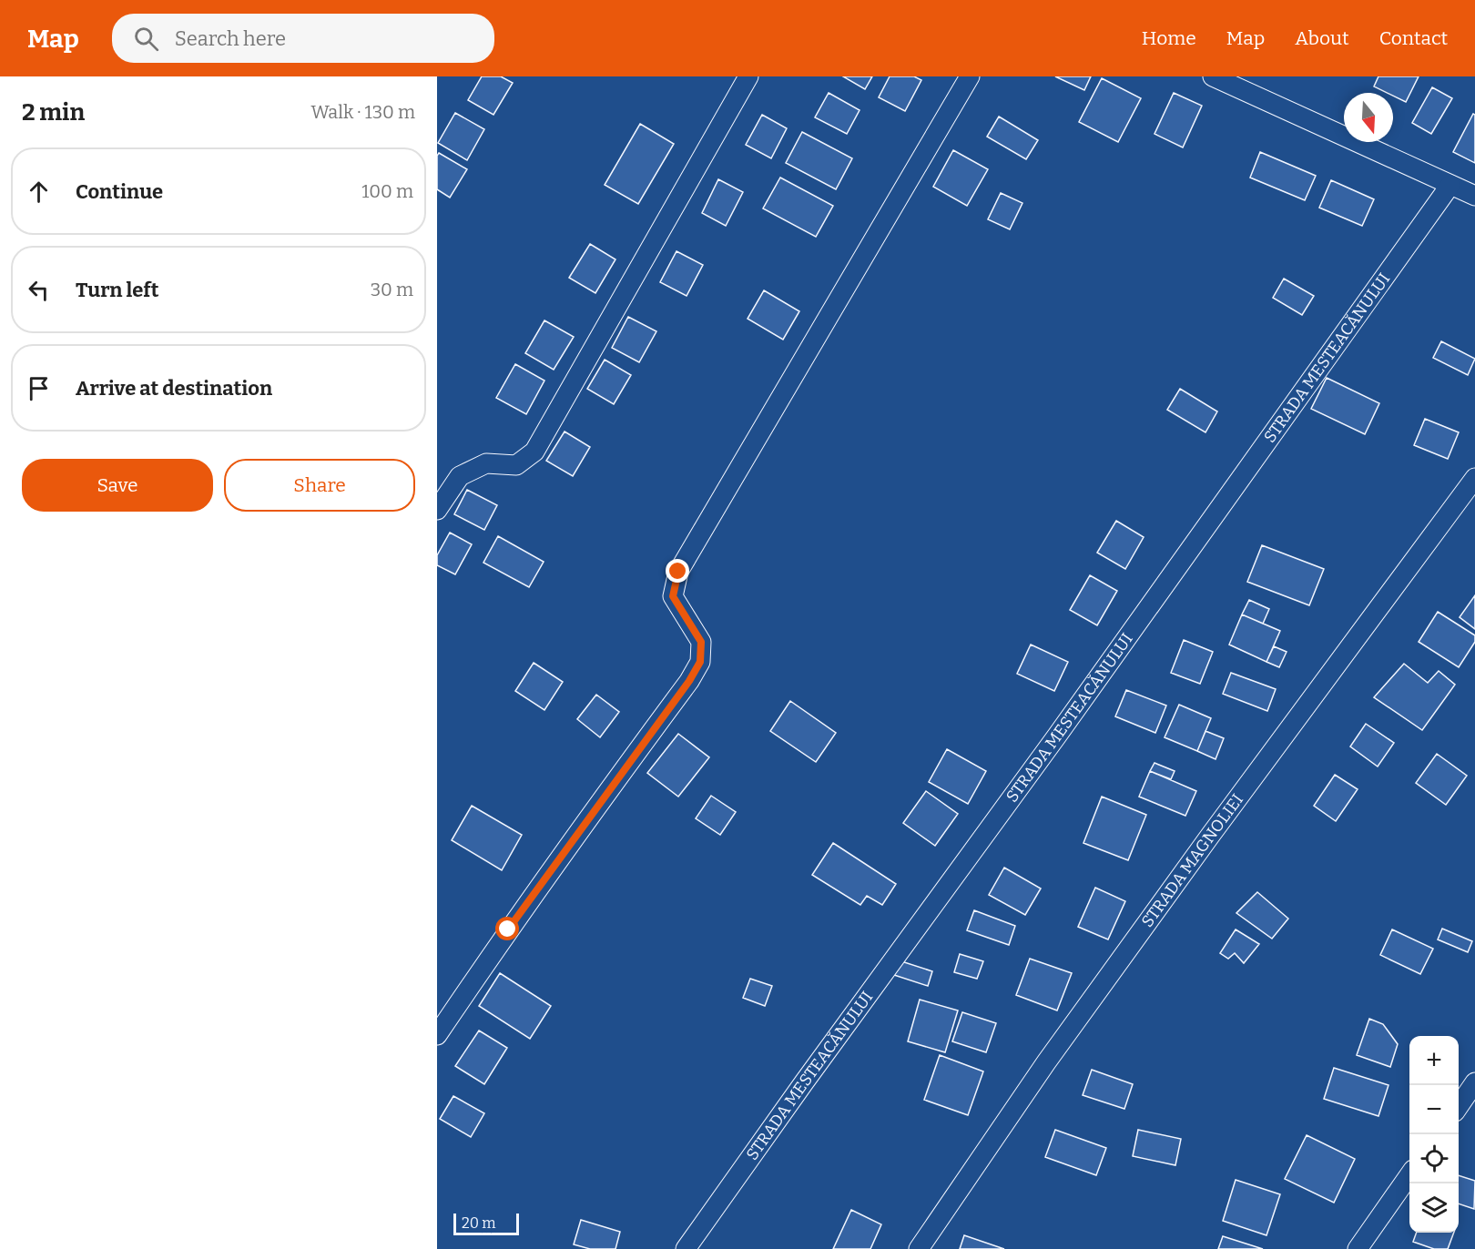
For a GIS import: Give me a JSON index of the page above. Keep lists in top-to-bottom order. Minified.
{"streets":{"street":["STRADA MESTEACĂNULUI","STRADA MAGNOLIEI"]},"scale_bar":"20 m","north":"bottom","page":{"header":"Map","search":"Search here","nav":["Home","Map","About","Contact"],"heading":["2 min","Walk · 130 m"],"list":[["Continue","100 m"],["Turn left","30 m"],"Arrive at destination"],"buttons":["Save","Share"],"map_buttons":["+","−"],"scale":"20 m"}}
